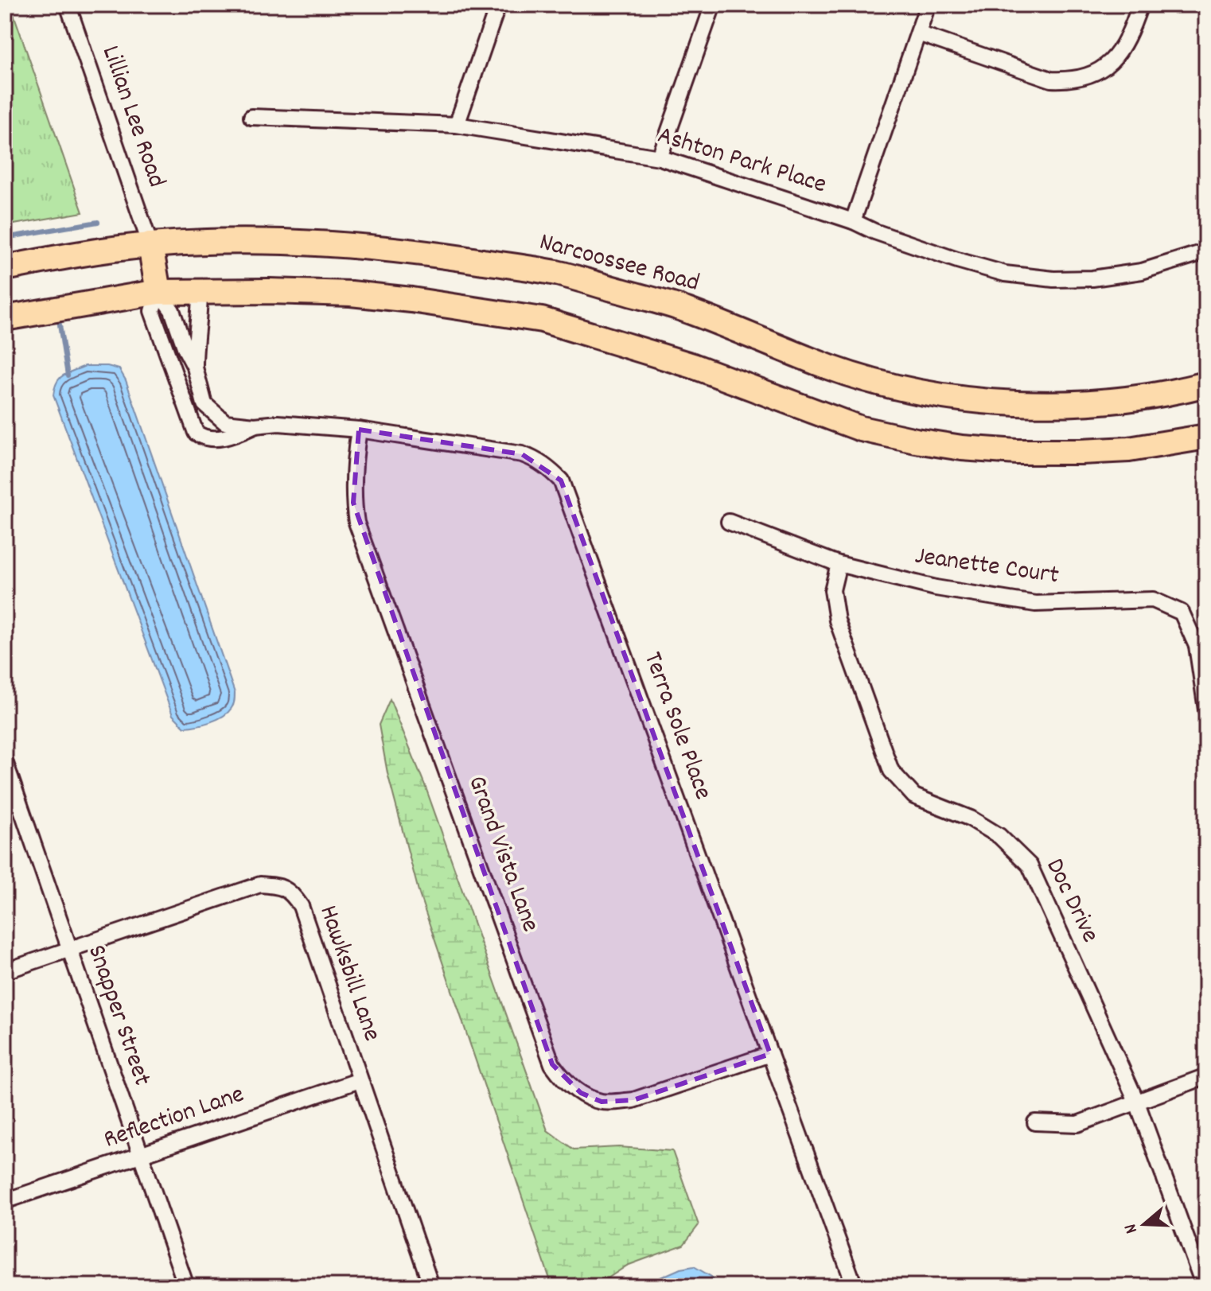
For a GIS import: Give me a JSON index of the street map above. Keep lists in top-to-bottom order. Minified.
{"streets":{"main road":["Narcoossee Road"],"street":["Lillian Lee Road","Ashton Park Place","Jeanette Court","Terra Sole Place","Grand Vista Lane","Doc Drive","Hawksbill Lane","Snapper Street","Reflection Lane"]},"crossings":[["Lillian Lee Road","Narcoossee Road"],["Jeanette Court","Doc Drive"],["Terra Sole Place","Grand Vista Lane"],["Hawksbill Lane","Snapper Street"],["Hawksbill Lane","Reflection Lane"],["Snapper Street","Reflection Lane"]],"north":"left"}
